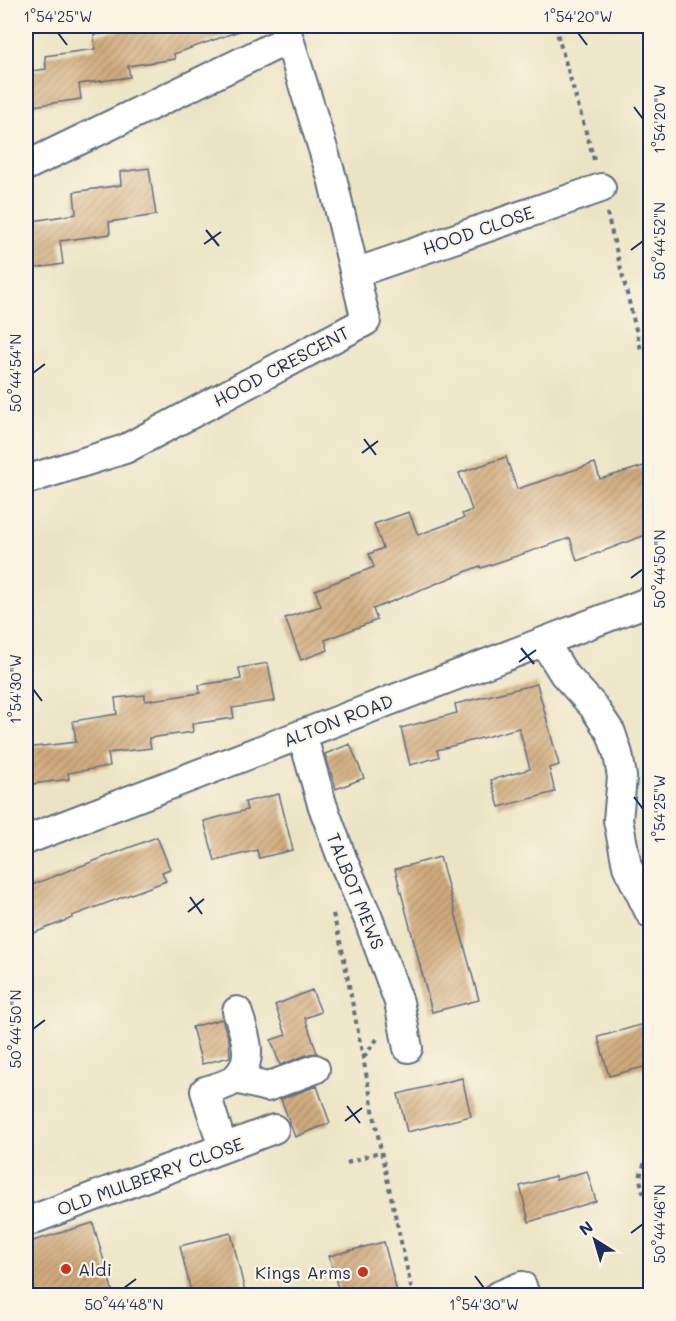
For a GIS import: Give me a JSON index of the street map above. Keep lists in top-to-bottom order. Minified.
{"streets":{"street":["HOOD CLOSE","HOOD CRESCENT","ALTON ROAD","TALBOT MEWS","OLD MULBERRY CLOSE"]},"crossings":[["HOOD CLOSE","HOOD CRESCENT"],["ALTON ROAD","TALBOT MEWS"]],"places":["Aldi","Kings Arms"],"north":"top left","coordinates":["1°54'25\"W","1°54'20\"W","50°44'52\"N","50°44'54\"N","50°44'50\"N","1°54'30\"W","50°44'46\"N","50°44'48\"N"]}
